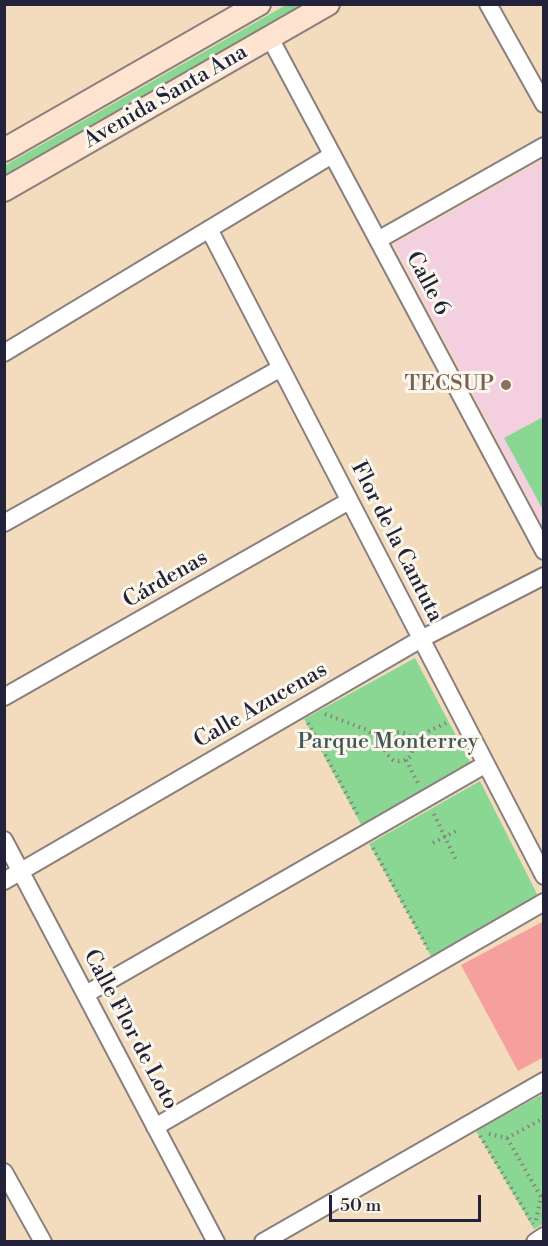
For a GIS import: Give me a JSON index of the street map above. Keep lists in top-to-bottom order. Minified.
{"streets":{"street":["Avenida Santa Ana","Calle 6","Flor de la Cantuta","Cárdenas","Calle Azucenas","Calle Flor de Loto"]},"crossings":[["Avenida Santa Ana","Calle 6"],["Flor de la Cantuta","Cárdenas"],["Flor de la Cantuta","Calle Azucenas"],["Calle Azucenas","Calle Flor de Loto"]],"parks":["Parque Monterrey"],"places":["TECSUP"],"scale_bar":"50 m"}
